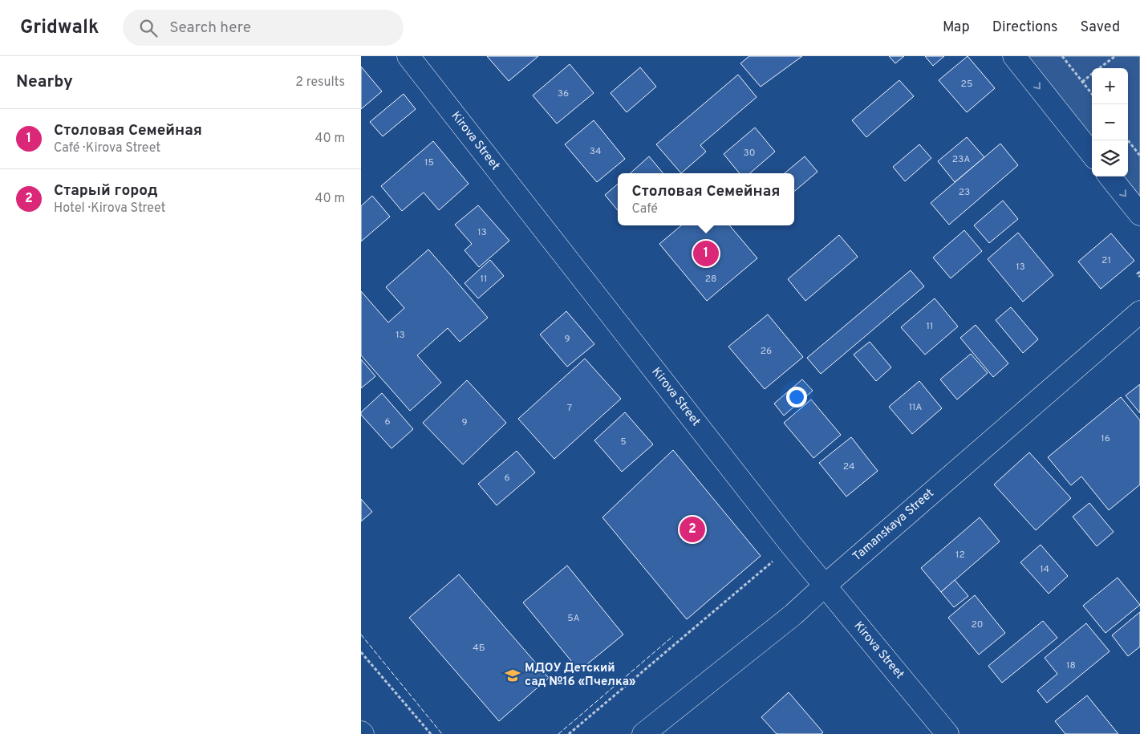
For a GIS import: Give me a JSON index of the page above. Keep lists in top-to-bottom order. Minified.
{"streets":{"street":["Kirova Street","Tamanskaya Street"]},"crossings":[["Kirova Street","Tamanskaya Street"]],"places":{"school or university":["МДОУ Детский сад №16 «Пчелка»"]},"house_numbers":["25","36","34","30","23А","15","23","13","21","13","11","28","11","13","9","26","11А","7","6","9","16","5","24","6","12","14","5А","20","4Б","18"],"page":{"header":"Gridwalk","search":"Search here","nav":["Map","Directions","Saved"],"heading":["Nearby","2 results"],"map_buttons":["+","−"],"list":[{"mark":"1","name":"Столовая Семейная","note":"Café · Kirova Street","value":"40 m"},{"mark":"2","name":"Старый город","note":"Hotel · Kirova Street","value":"40 m"}],"popup":["Столовая Семейная","Café"],"pins":["1","2"]}}
